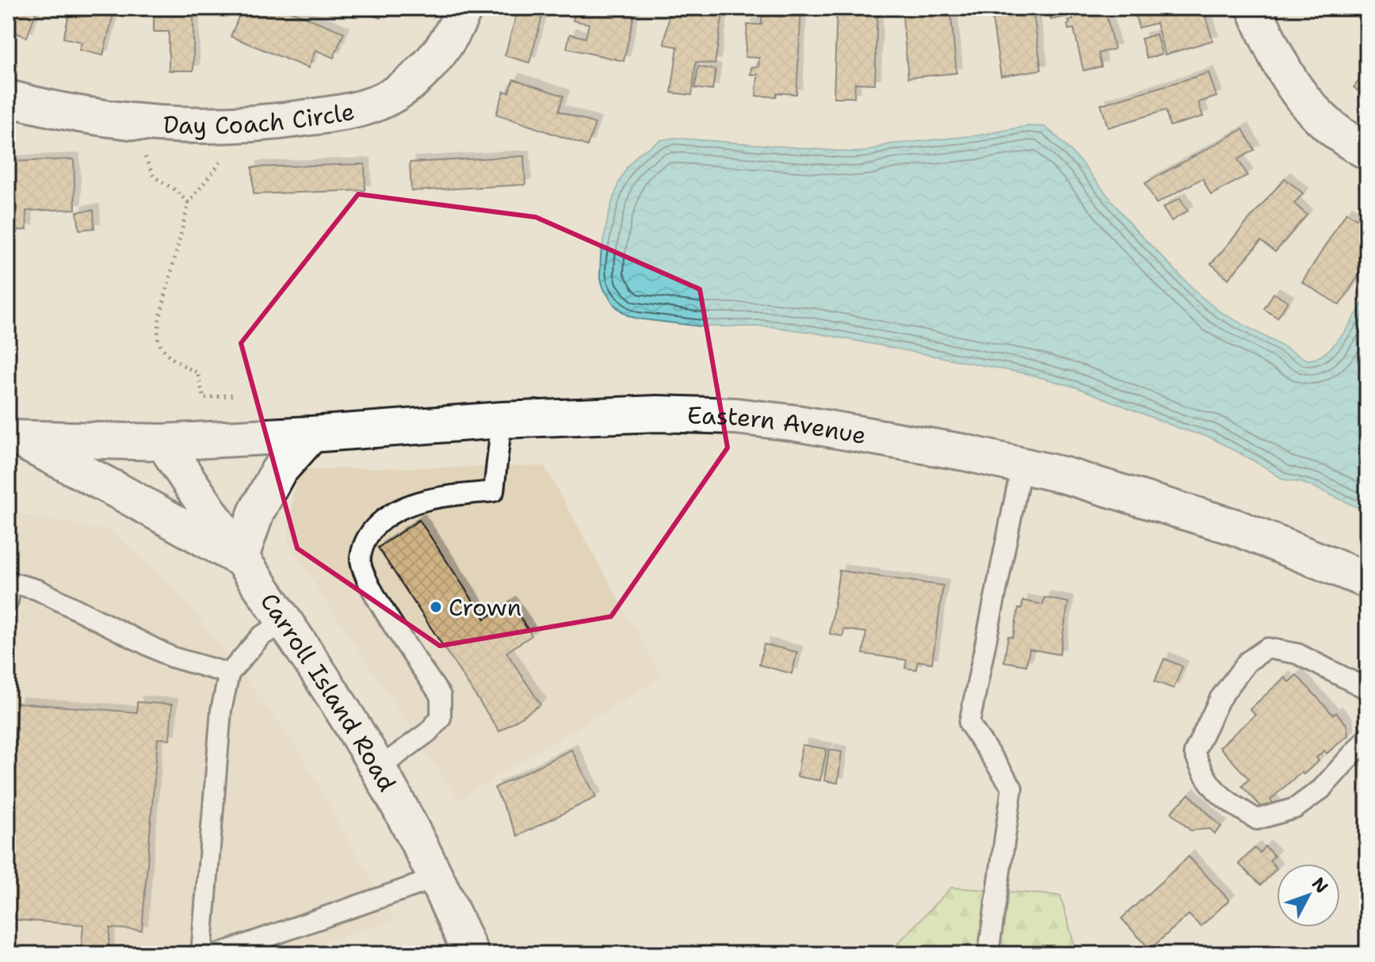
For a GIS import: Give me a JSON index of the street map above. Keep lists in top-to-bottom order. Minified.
{"streets":{"street":["Day Coach Circle","Eastern Avenue","Carroll Island Road"]},"crossings":[["Eastern Avenue","Carroll Island Road"]],"places":["Crown"],"north":"top right"}
